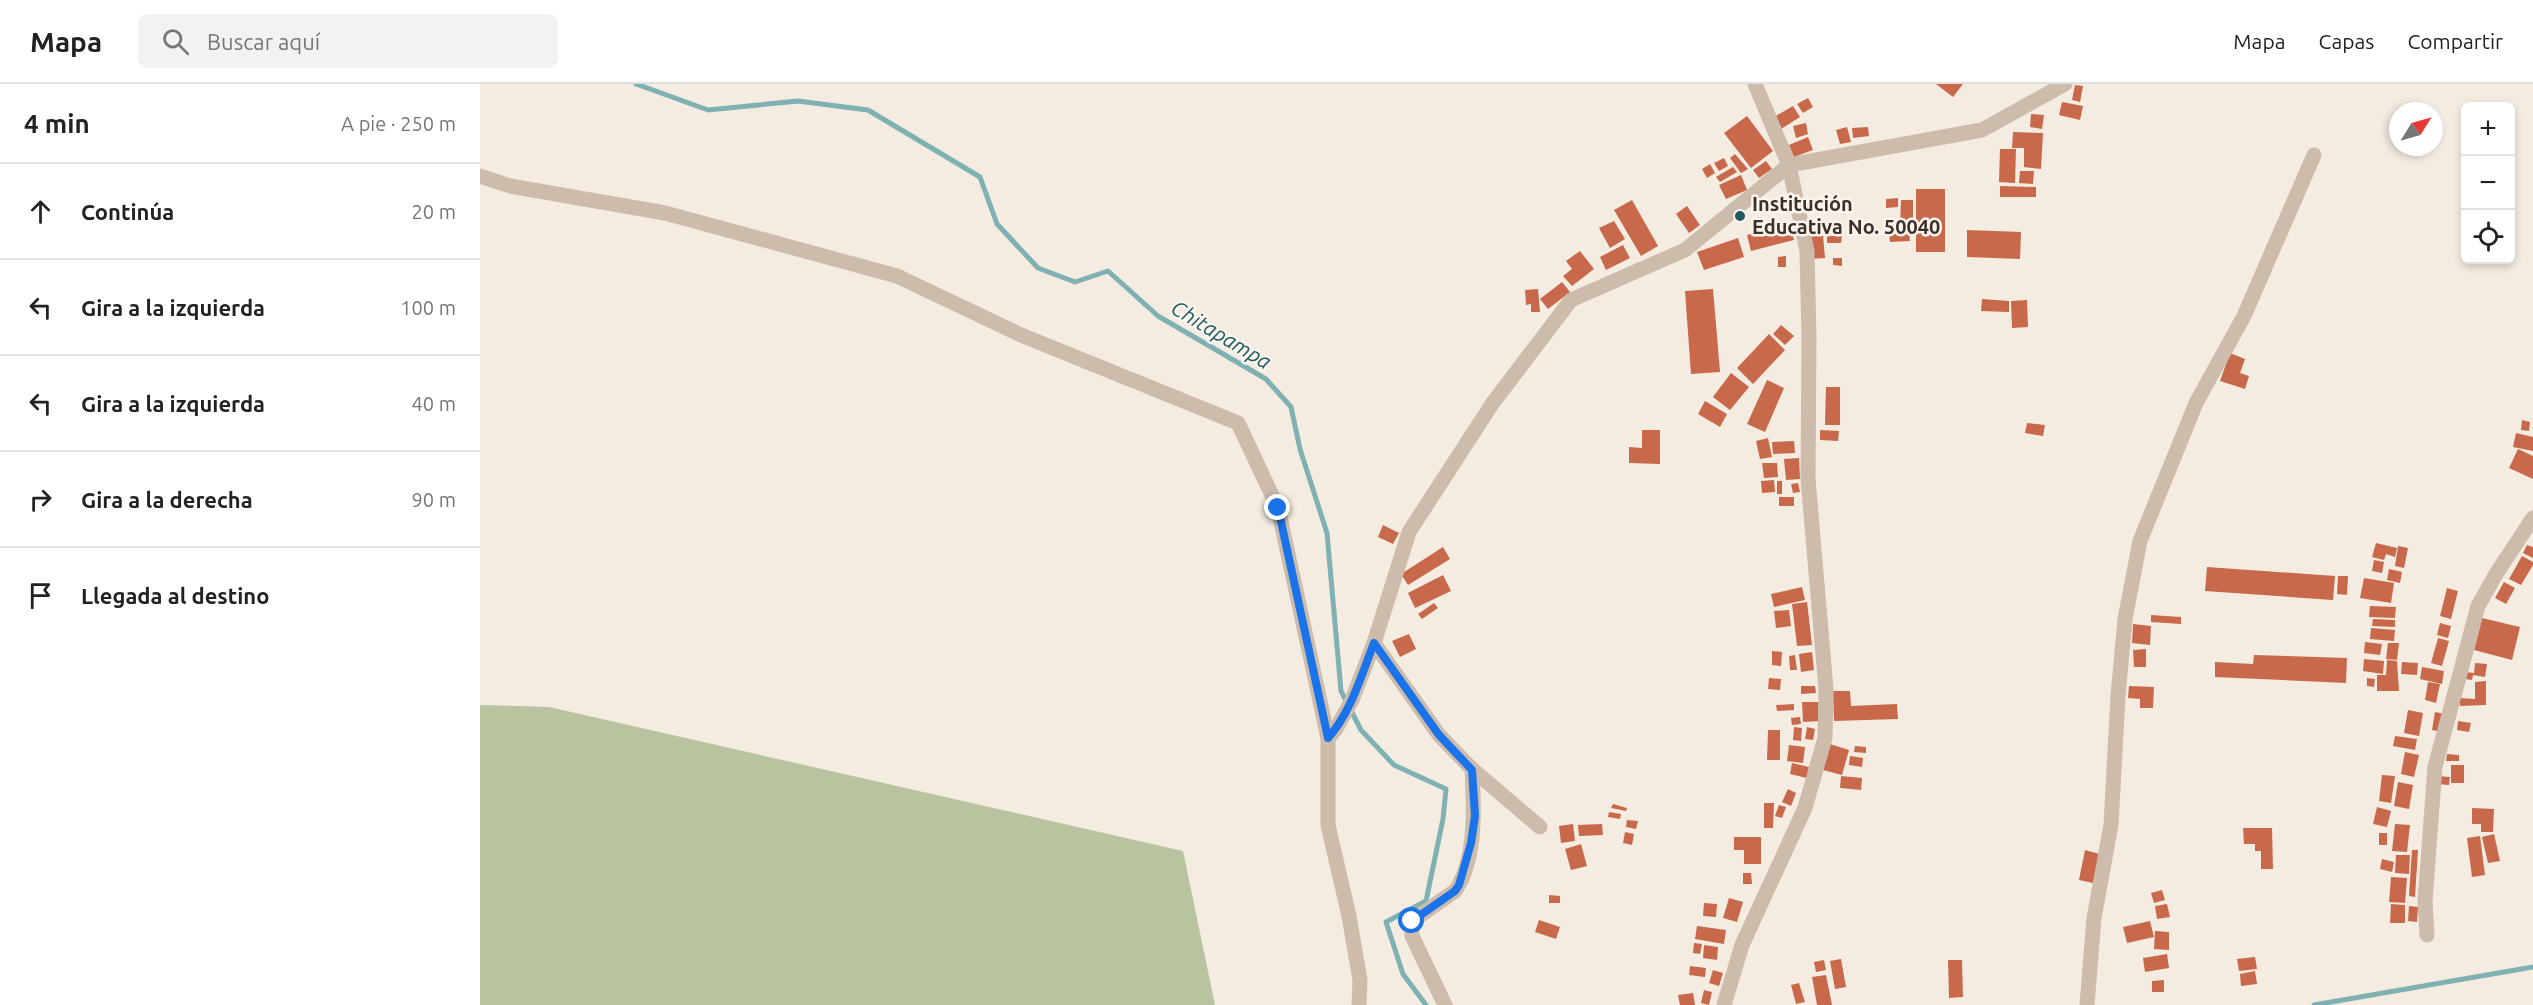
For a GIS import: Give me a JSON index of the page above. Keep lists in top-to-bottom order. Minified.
{"water":["Chitapampa"],"places":["Institución Educativa No. 50040"],"north":"top right","page":{"header":"Mapa","search":"Buscar aquí","nav":["Mapa","Capas","Compartir"],"heading":["4 min","A pie · 250 m"],"map_buttons":["+","−"],"list":[["Continúa","20 m"],["Gira a la izquierda","100 m"],["Gira a la izquierda","40 m"],["Gira a la derecha","90 m"],"Llegada al destino"]}}
